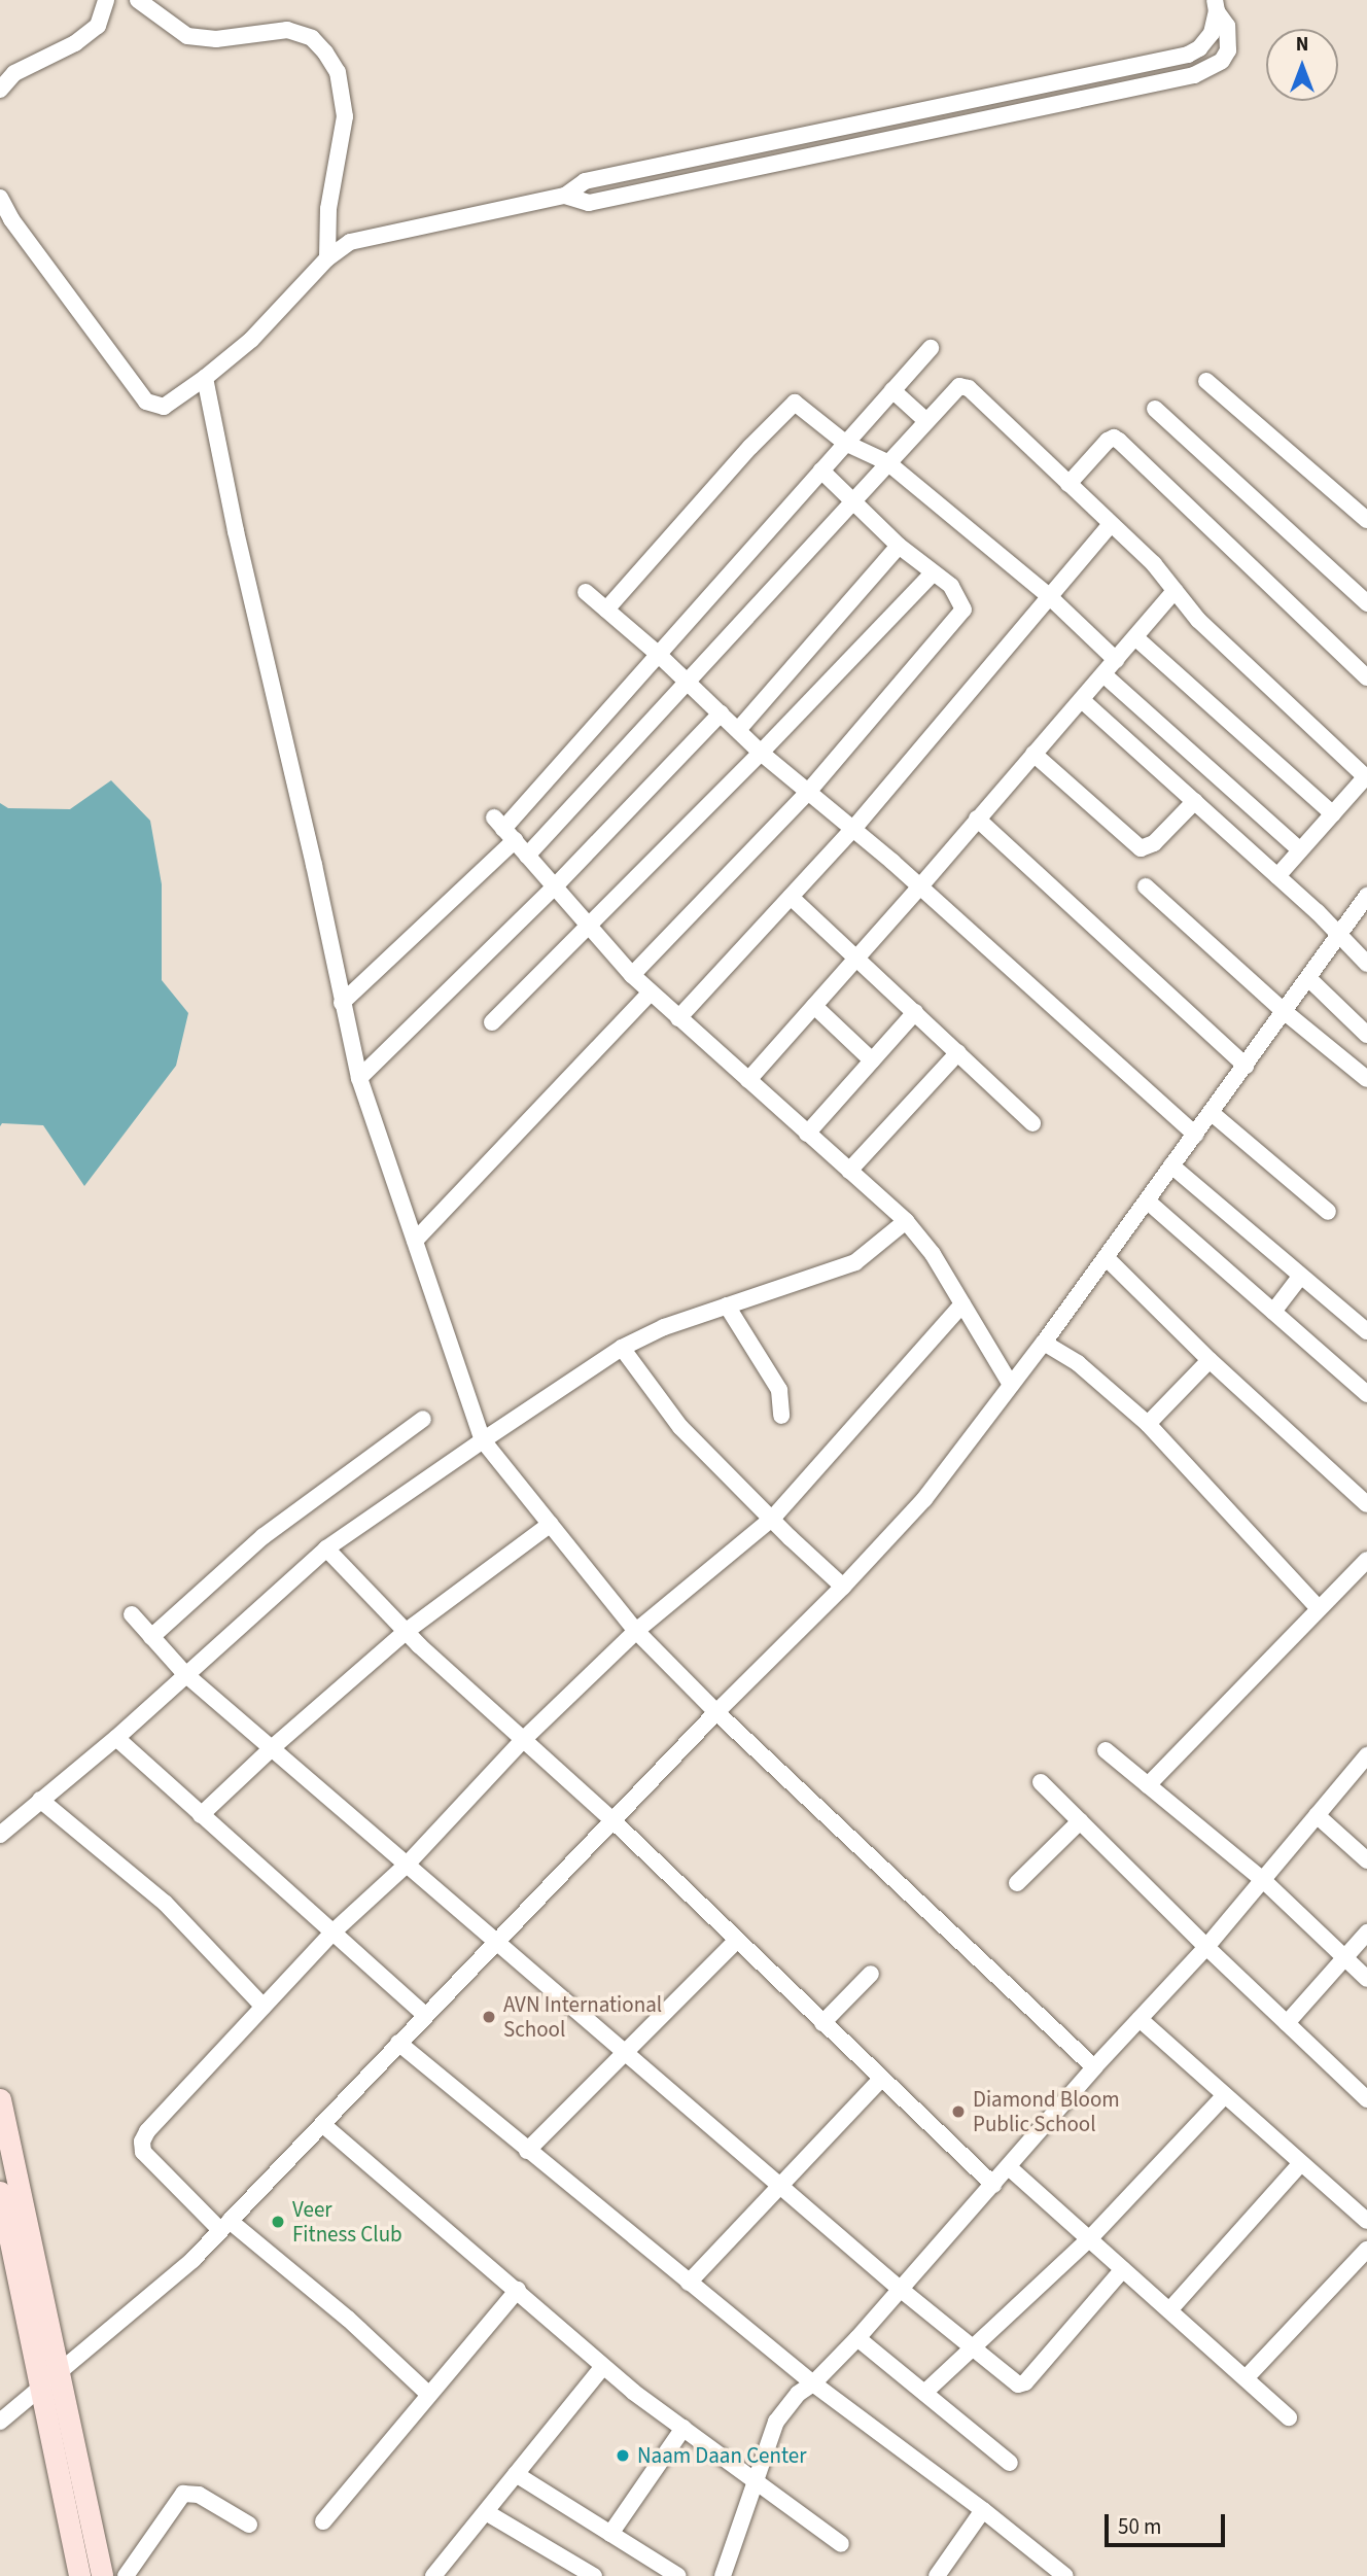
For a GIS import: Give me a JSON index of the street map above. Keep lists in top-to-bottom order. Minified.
{"places":["AVN International School","Diamond Bloom Public School","Veer Fitness Club","Naam Daan Center"],"scale_bar":"50 m","north":"top"}
